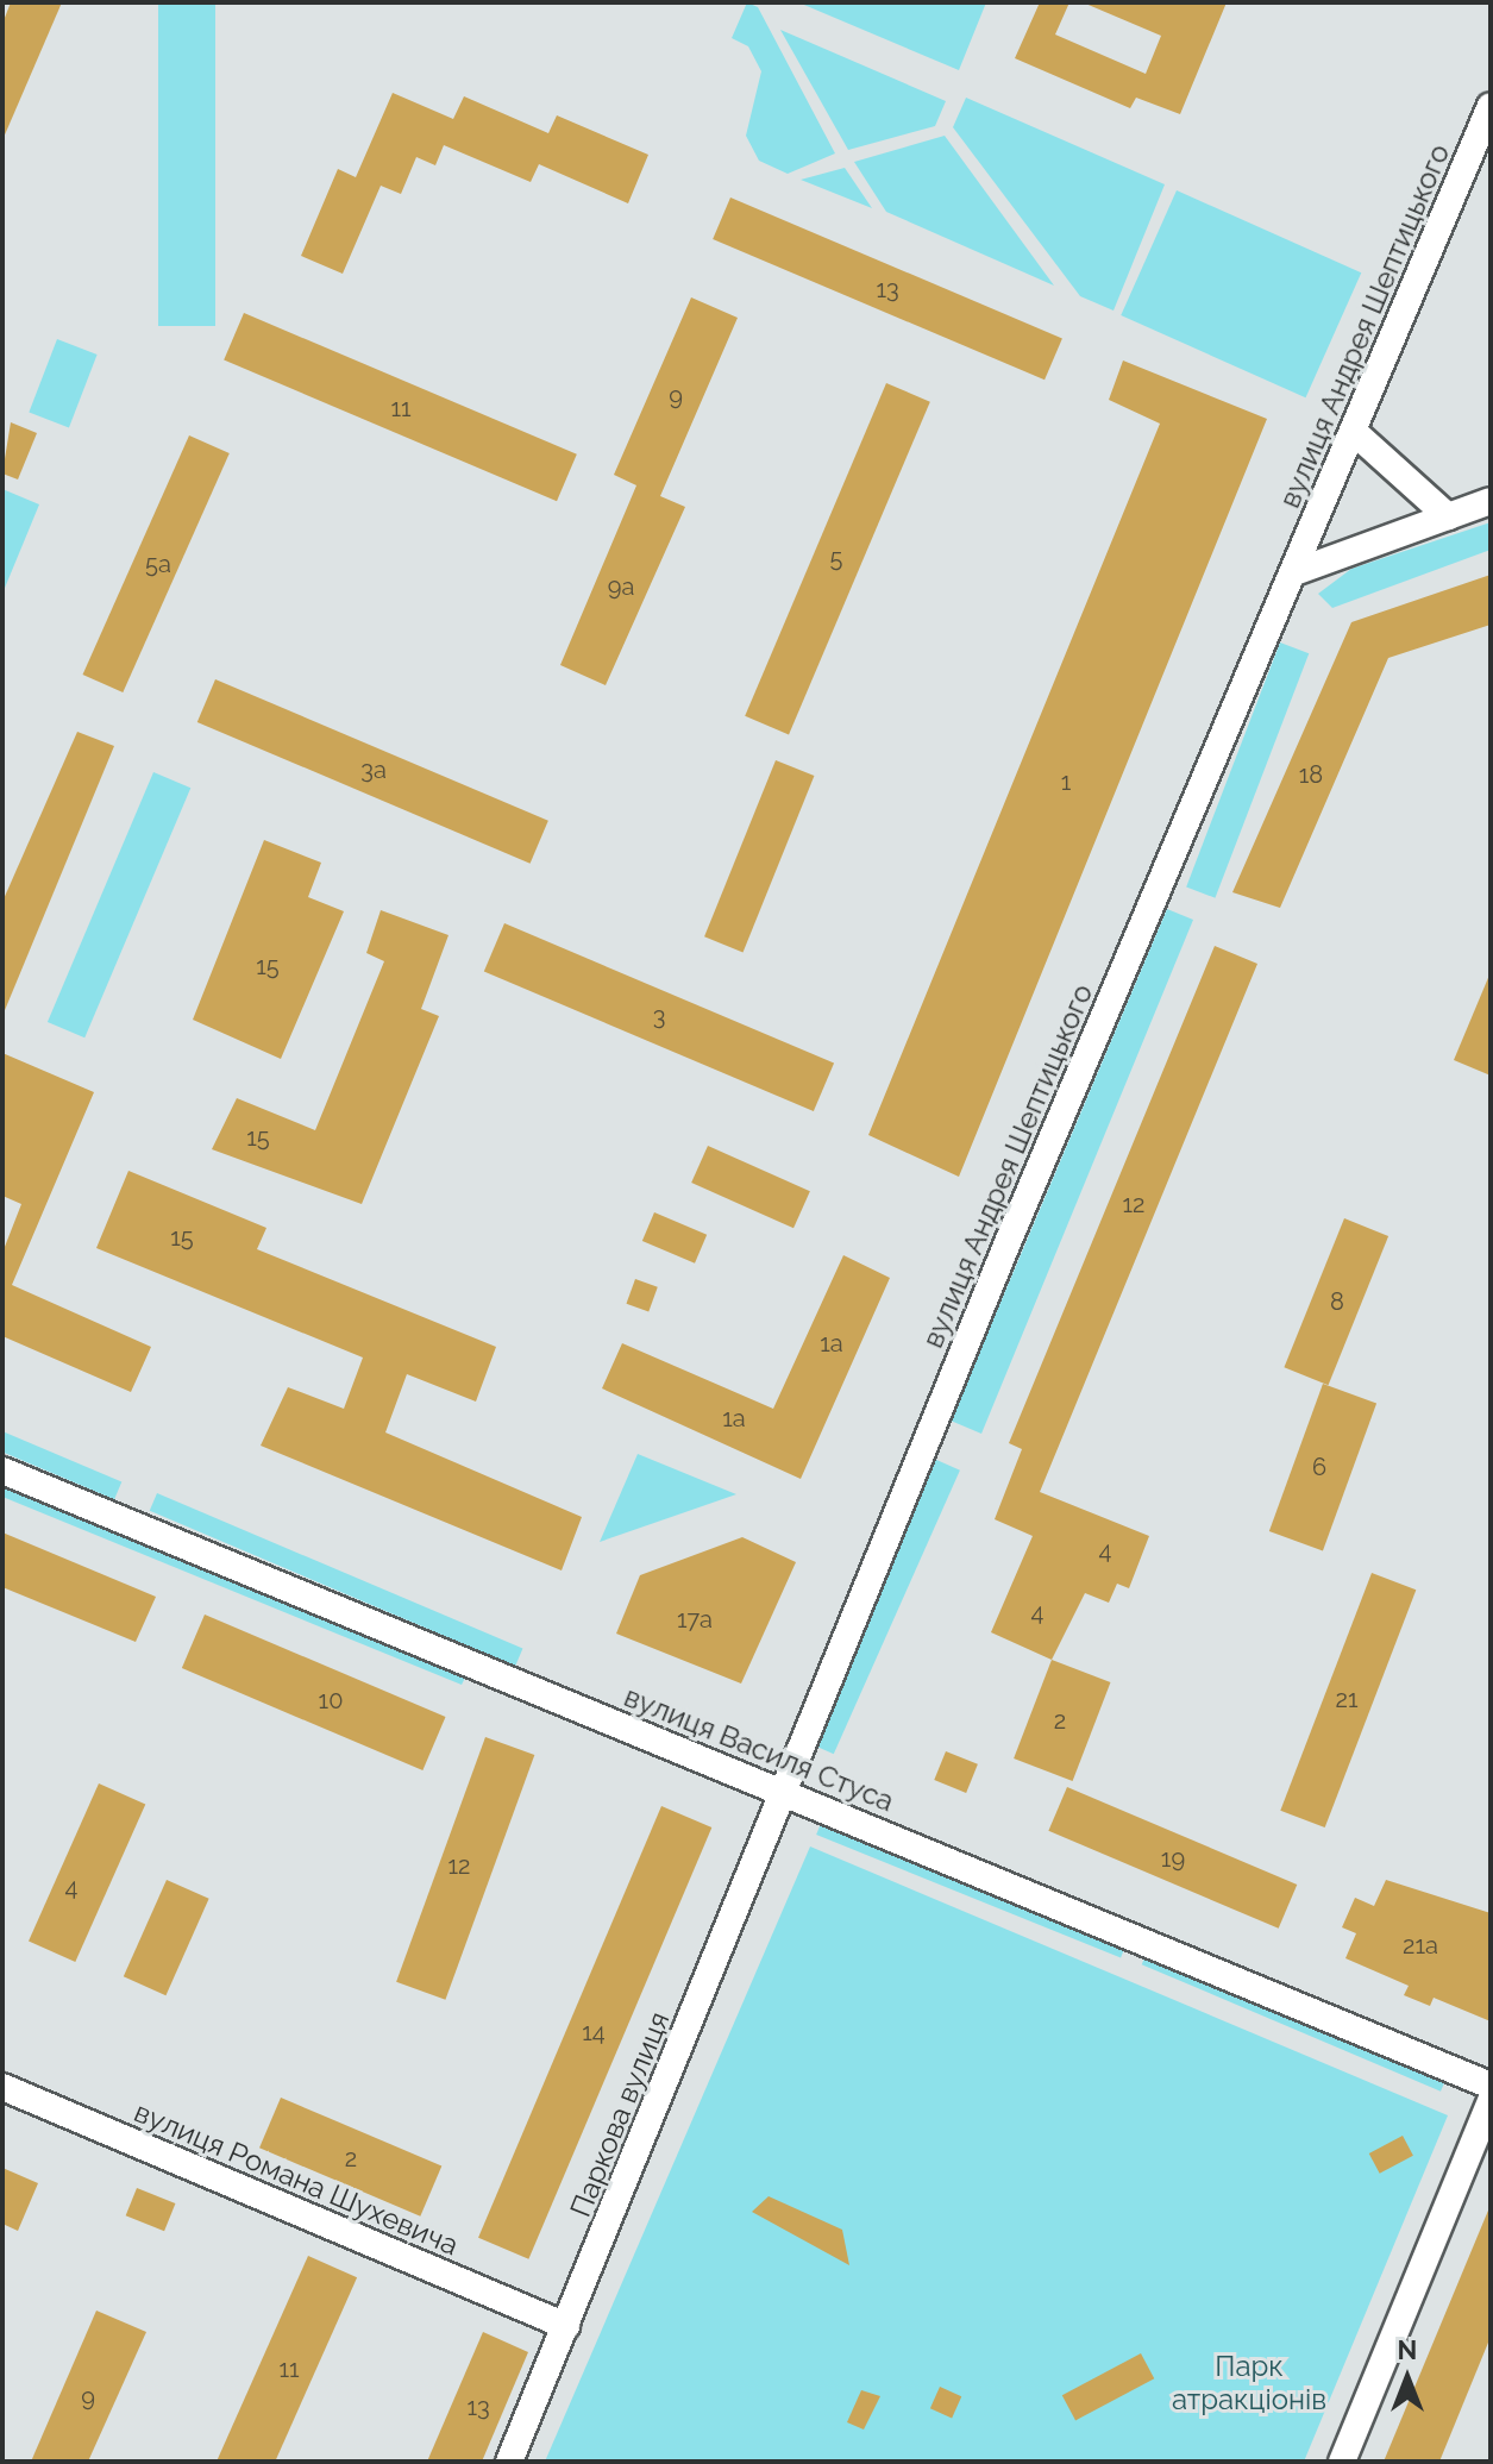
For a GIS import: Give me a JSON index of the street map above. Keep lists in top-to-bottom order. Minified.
{"streets":{"street":["вулиця Андрея Шептицького","вулиця Василя Стуса","Паркова вулиця","вулиця Романа Шухевича"]},"crossings":[["вулиця Андрея Шептицького","вулиця Василя Стуса"],["вулиця Андрея Шептицького","Паркова вулиця"],["вулиця Василя Стуса","Паркова вулиця"],["Паркова вулиця","вулиця Романа Шухевича"]],"parks":["Парк атракціонів"],"house_numbers":["13","9","11","5","5а","9а","3а","18","1","15","3","15","12","15","8","1а","1а","6","4","4","17а","21","10","2","19","12","4","21а","14","2","11","9","13"],"north":"top"}
